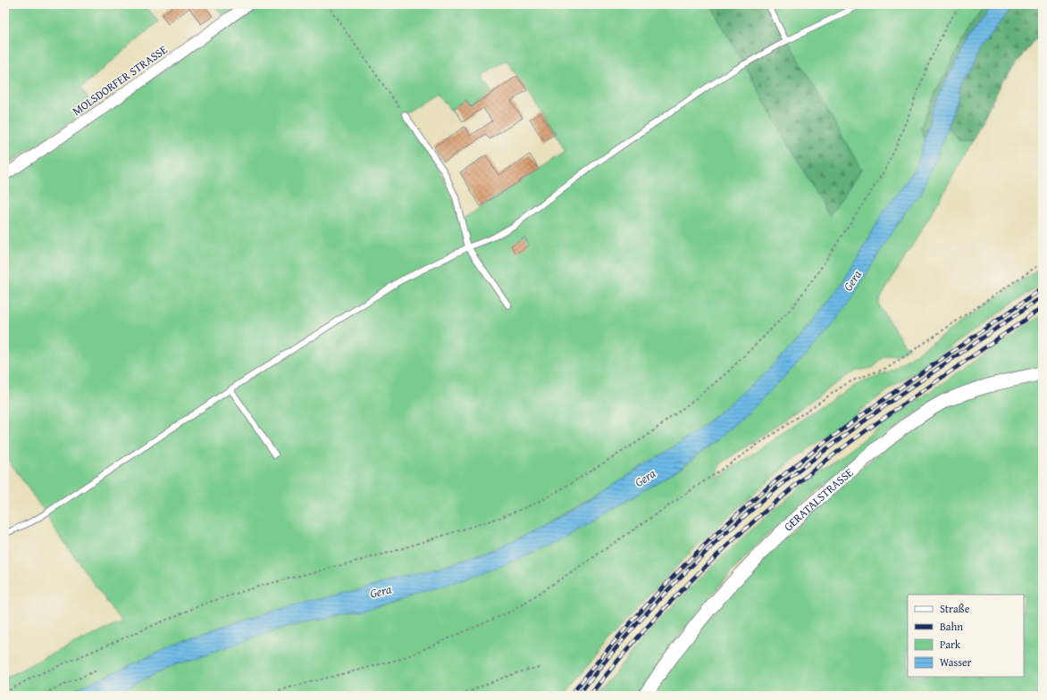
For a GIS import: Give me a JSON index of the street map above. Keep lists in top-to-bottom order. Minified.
{"streets":{"street":["MOLSDORFER STRASSE","GERATALSTRASSE"]},"water":["Gera"],"legend":["Straße","Bahn","Park","Wasser"]}
